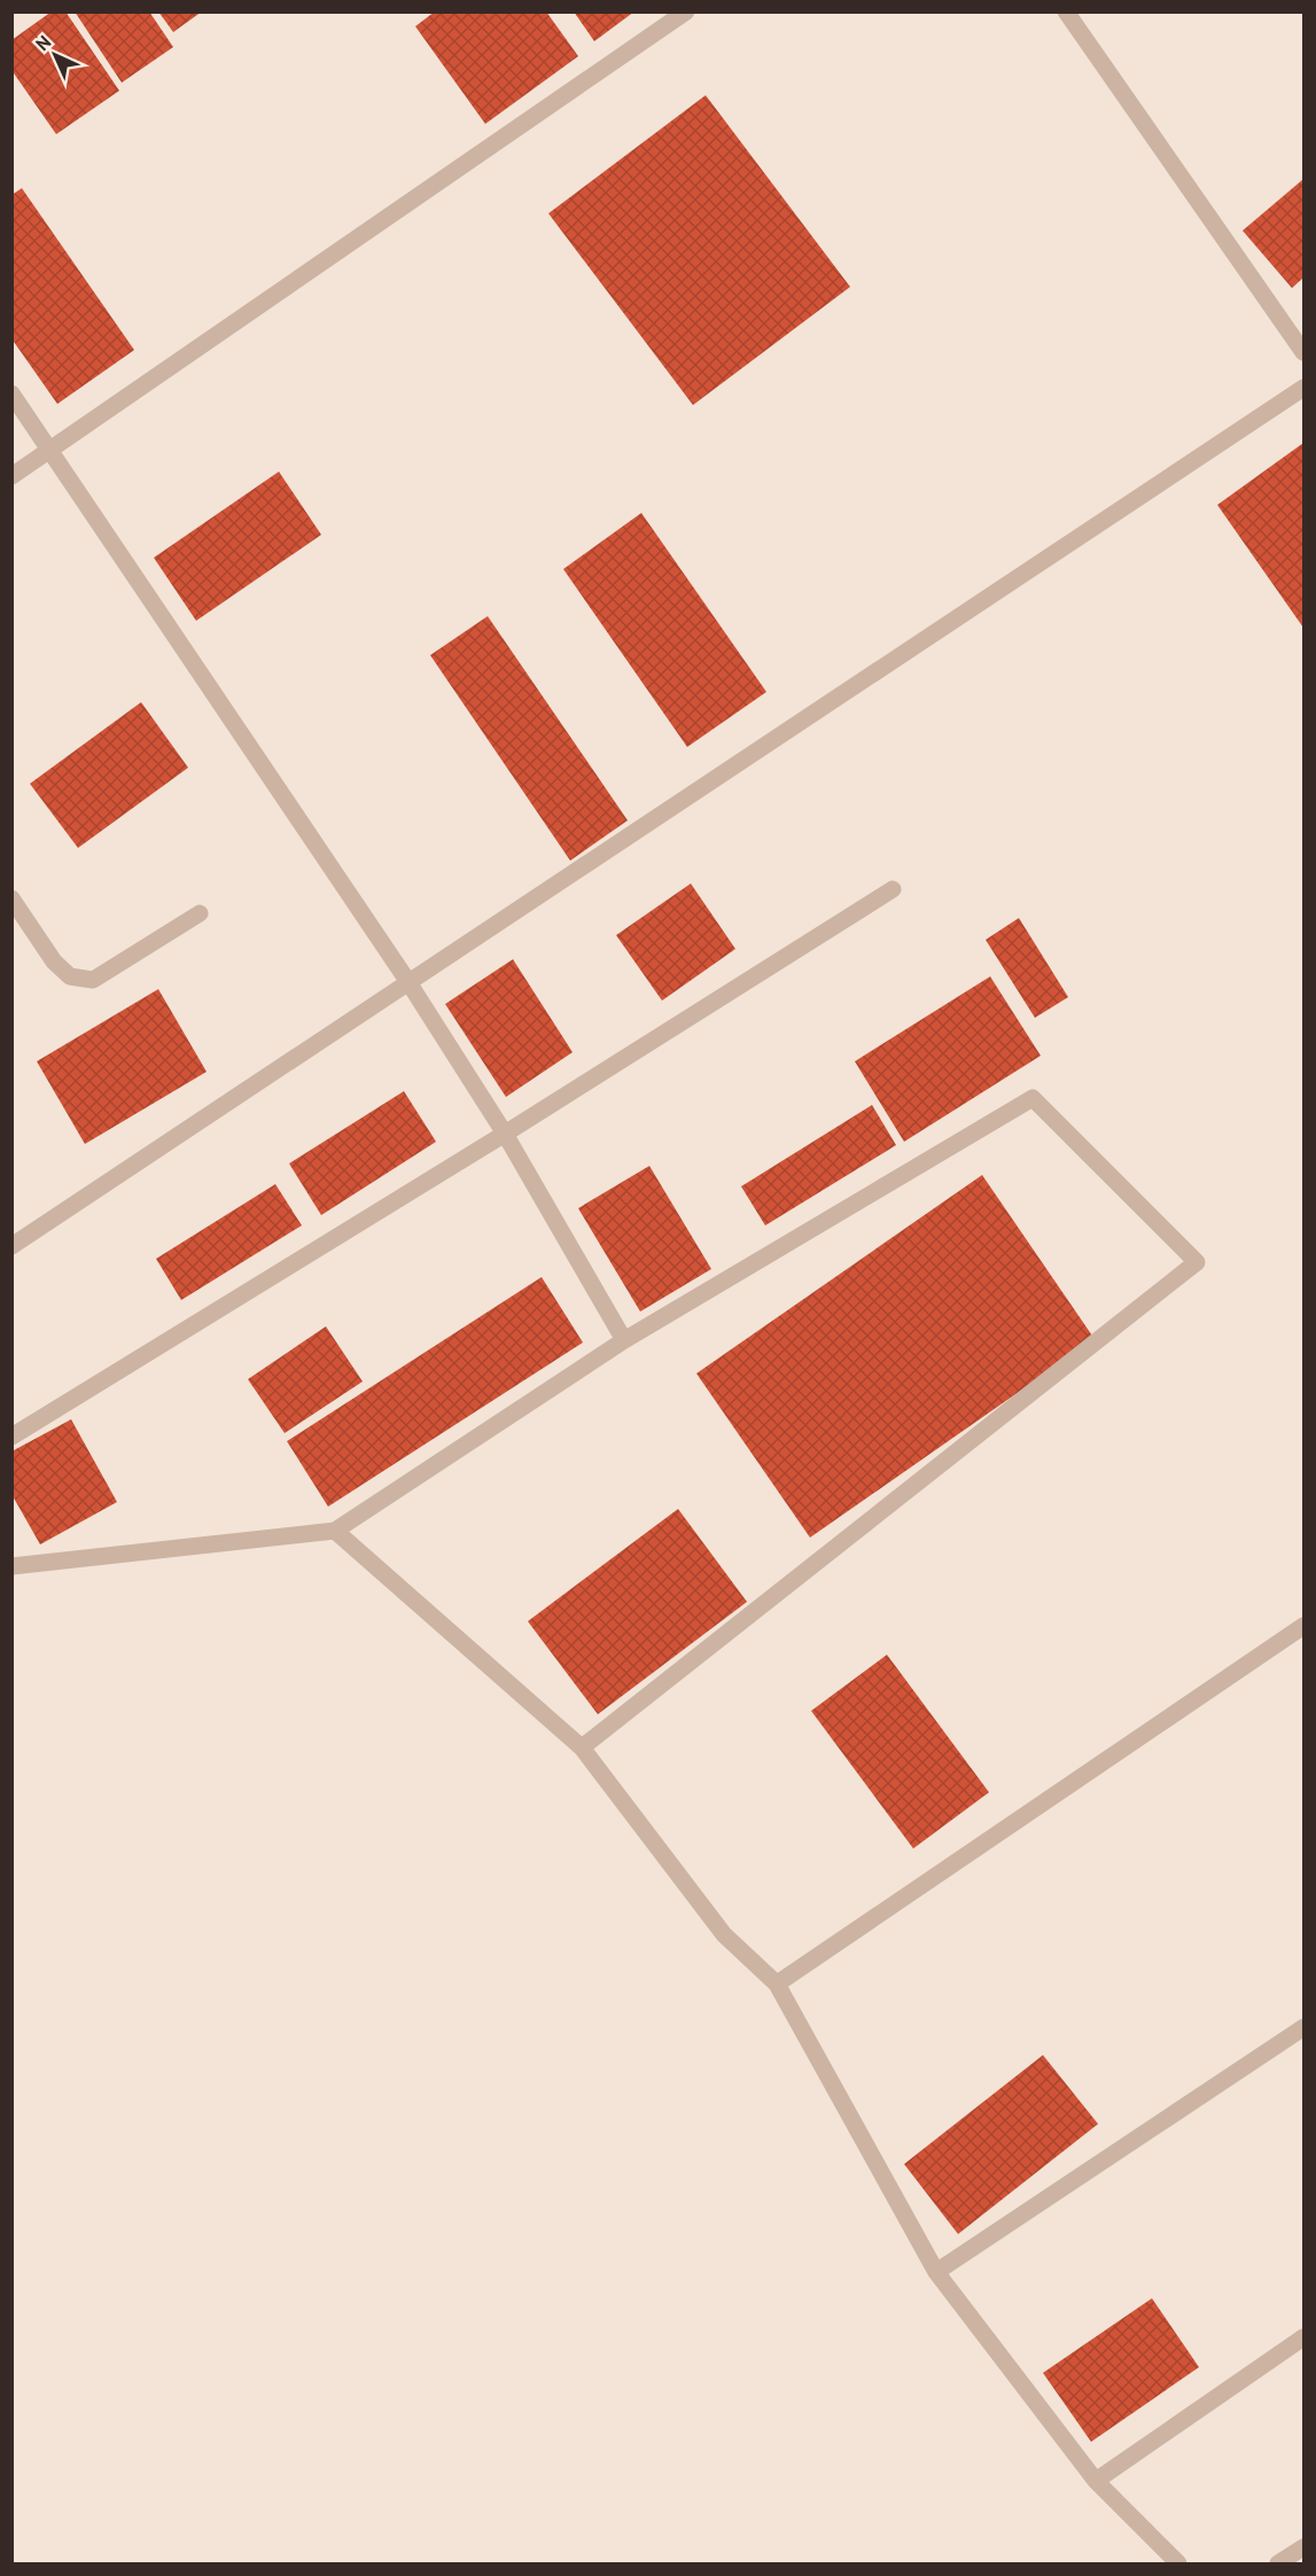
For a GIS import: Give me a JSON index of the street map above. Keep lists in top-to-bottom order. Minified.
{"north":"top left"}
